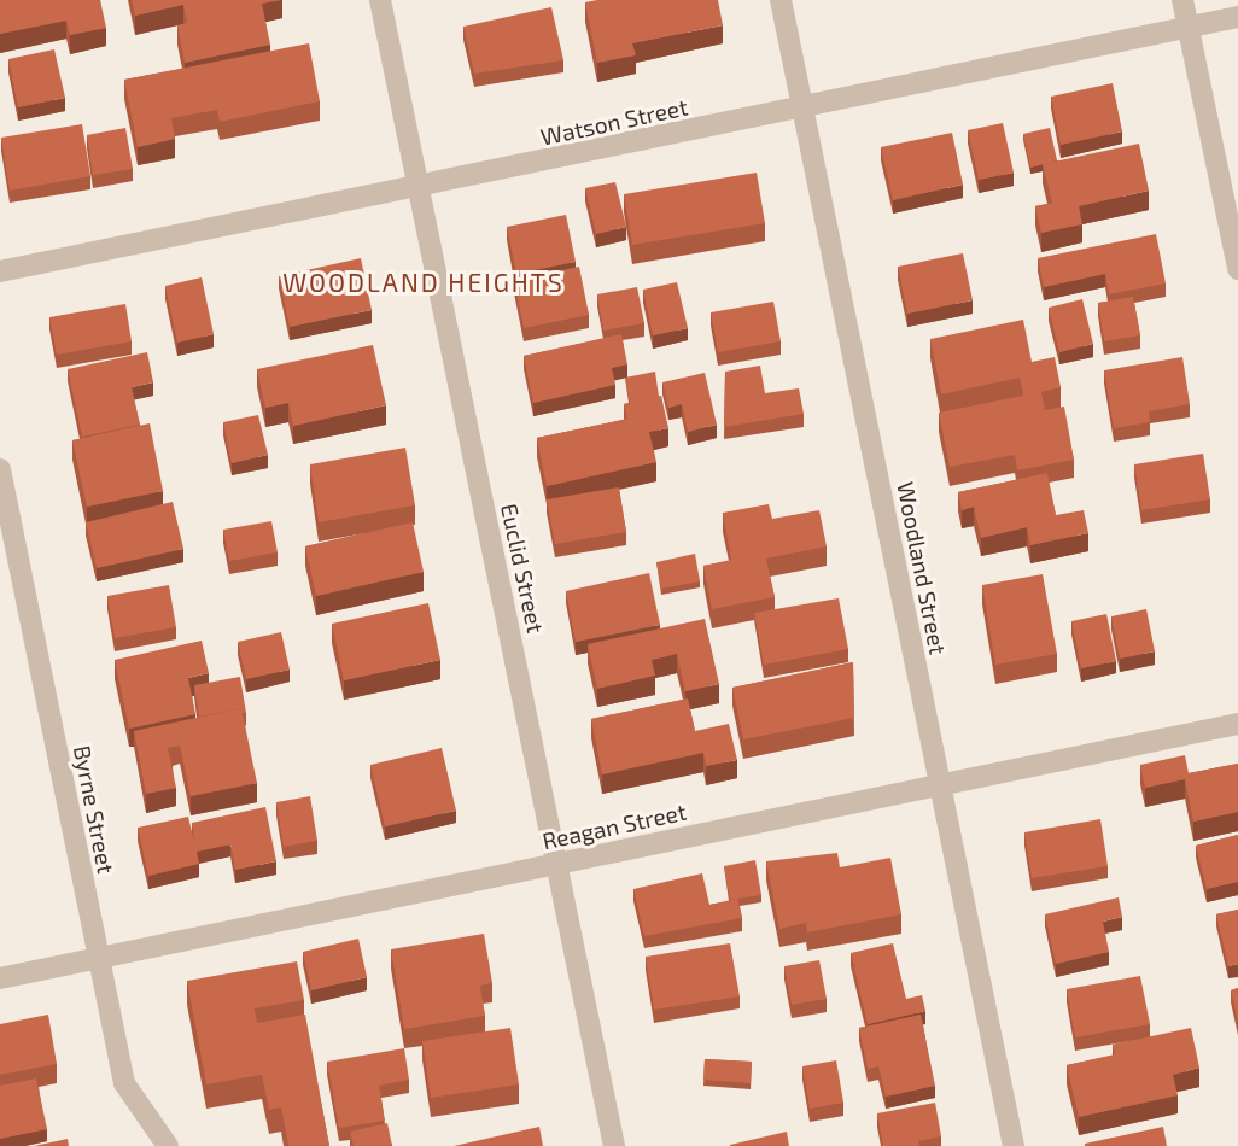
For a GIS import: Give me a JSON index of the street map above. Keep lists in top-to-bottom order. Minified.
{"streets":{"street":["Watson Street","Euclid Street","Woodland Street","Byrne Street","Reagan Street"]},"crossings":[["Watson Street","Euclid Street"],["Watson Street","Woodland Street"],["Euclid Street","Reagan Street"],["Woodland Street","Reagan Street"],["Byrne Street","Reagan Street"]],"districts":["WOODLAND HEIGHTS"]}
